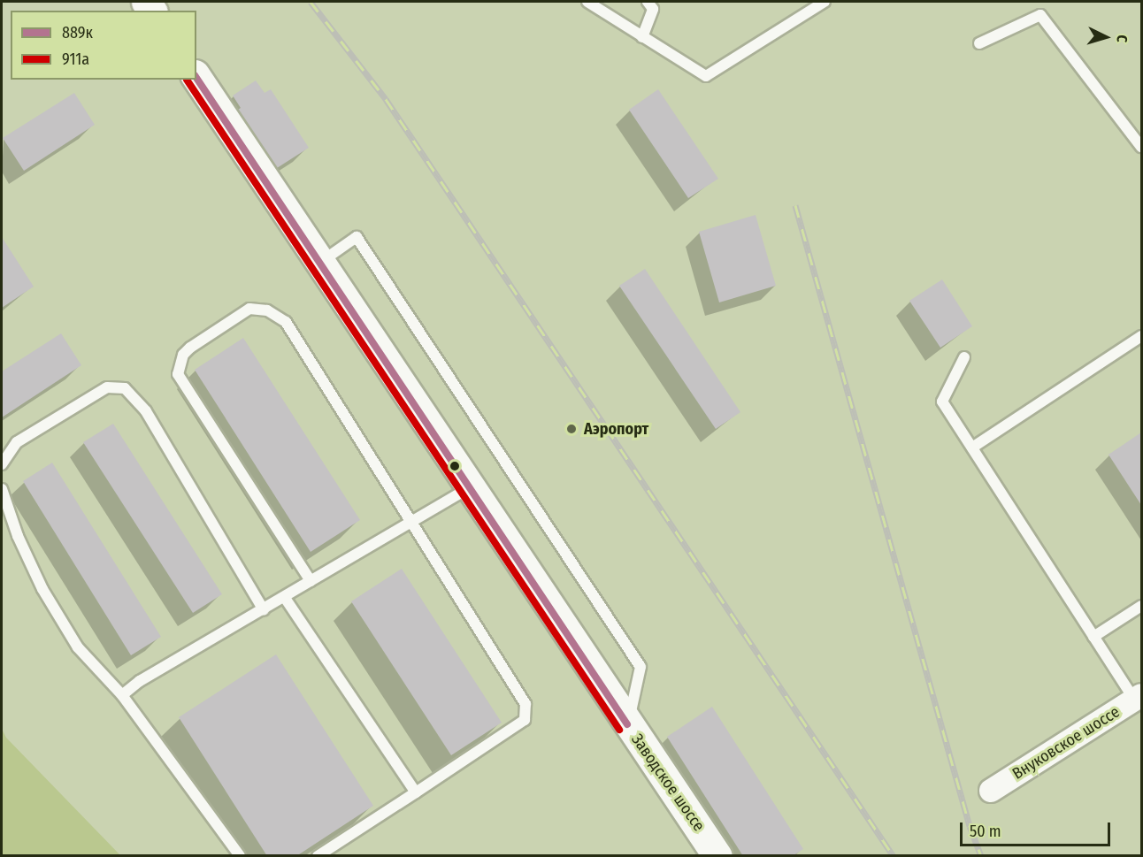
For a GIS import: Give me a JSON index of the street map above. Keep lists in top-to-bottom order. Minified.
{"streets":{"street":["Внуковское шоссе","Заводское шоссе"]},"places":["Аэропорт"],"lines":["transit line 889к","transit line 911а"],"legend":["889к","911а"],"scale_bar":"50 m","north":"right"}
